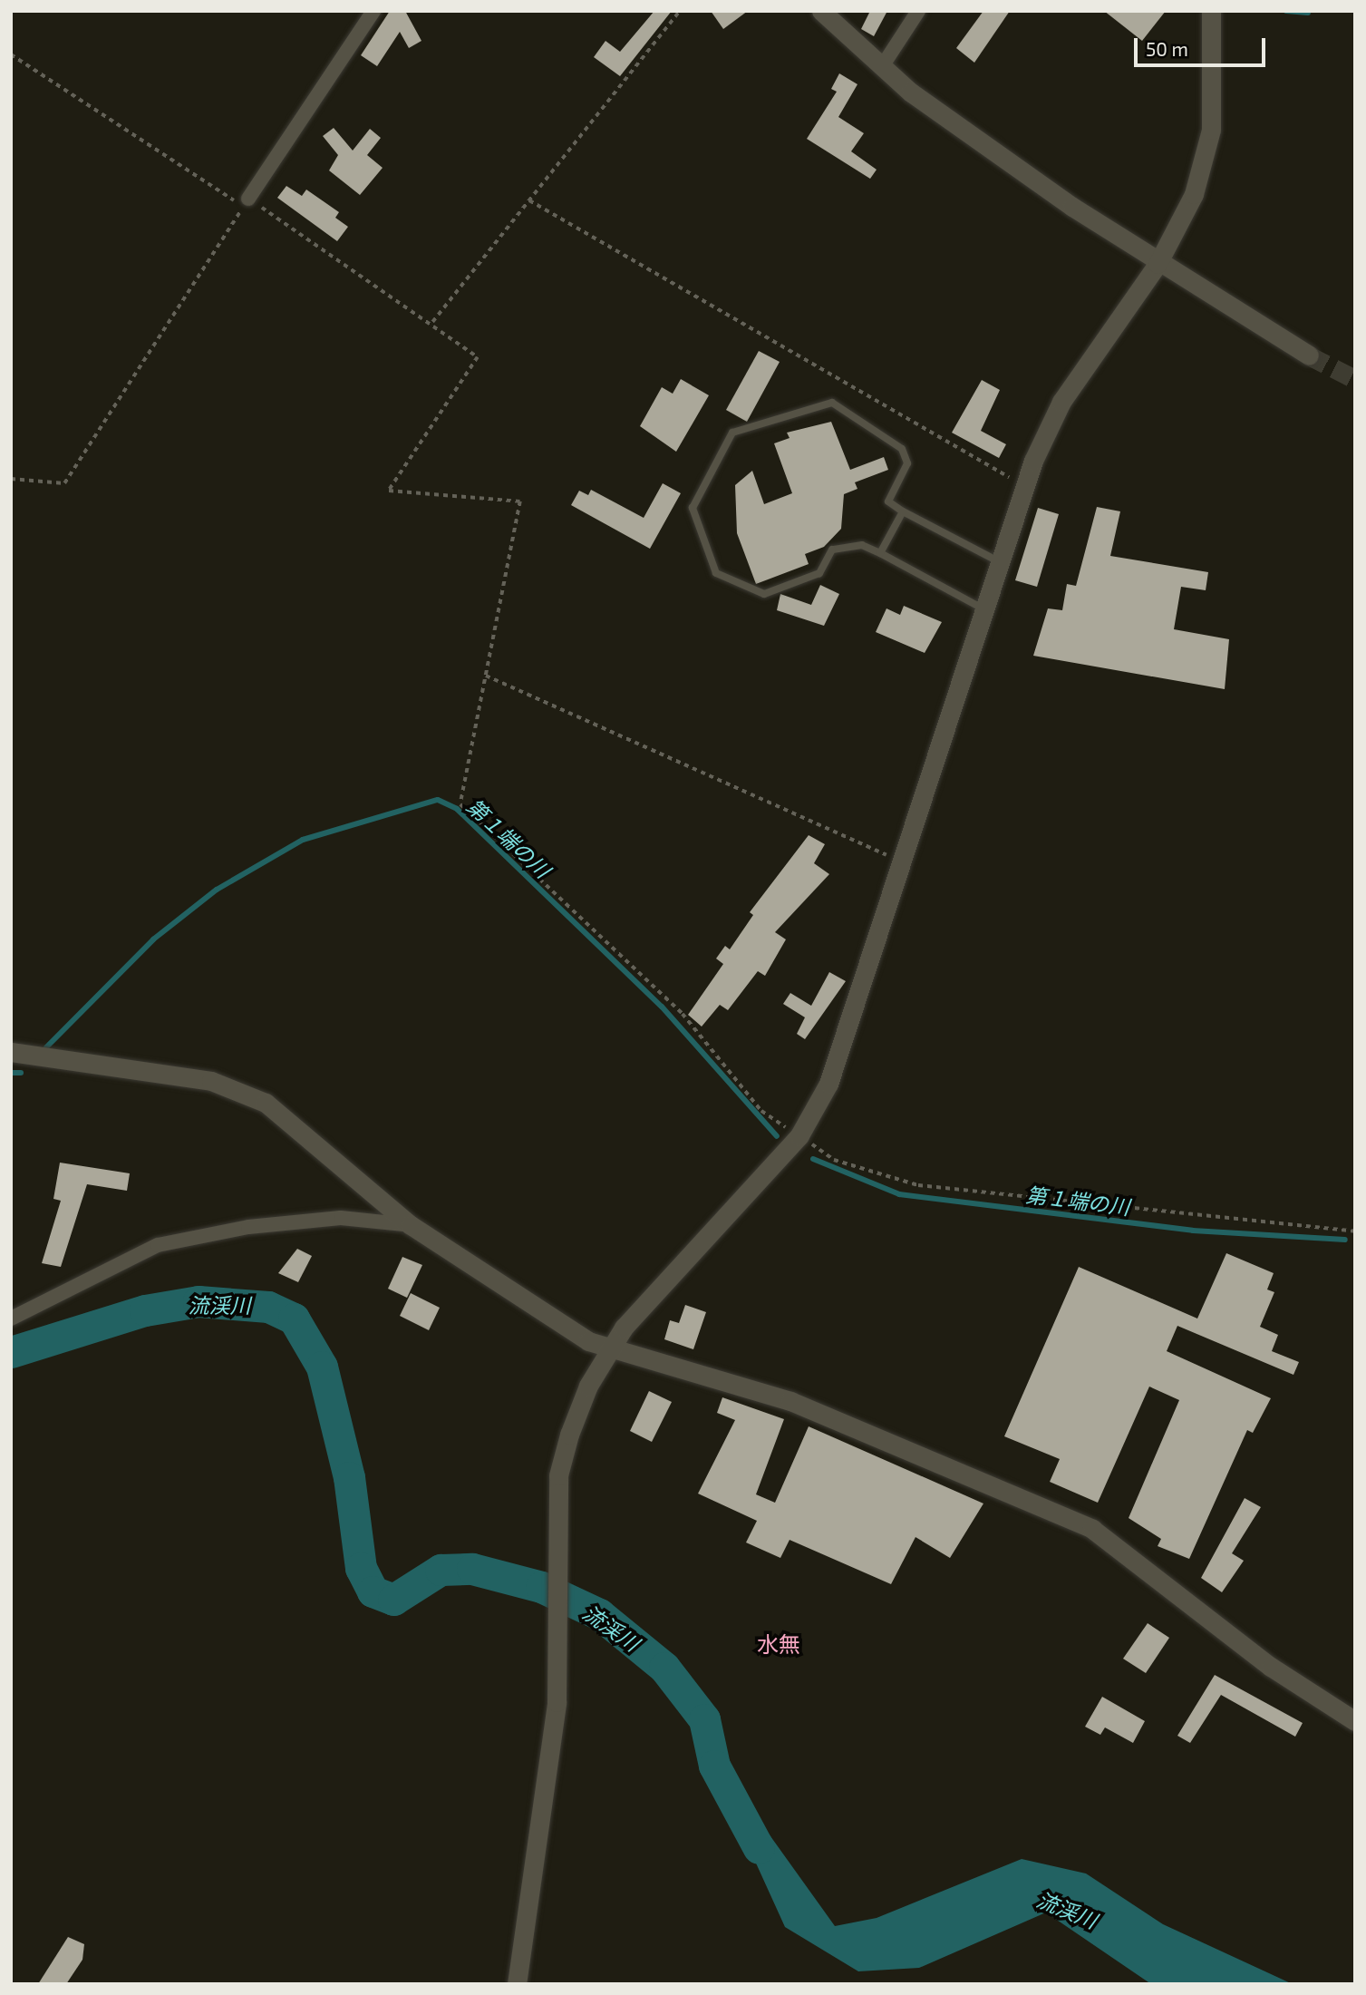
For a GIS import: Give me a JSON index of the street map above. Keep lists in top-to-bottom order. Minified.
{"districts":["水無"],"water":["第１端の川","流渓川"],"scale_bar":"50 m"}
